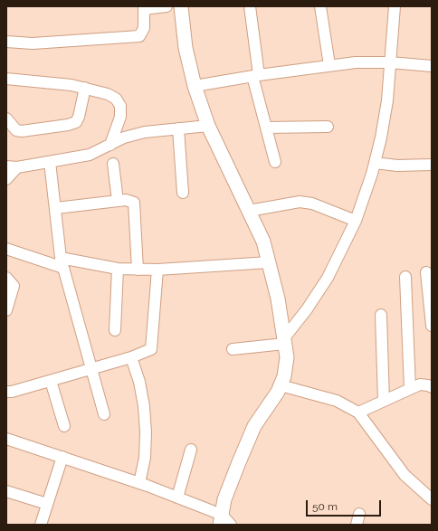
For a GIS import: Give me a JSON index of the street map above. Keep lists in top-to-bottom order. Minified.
{"scale_bar":"50 m"}
